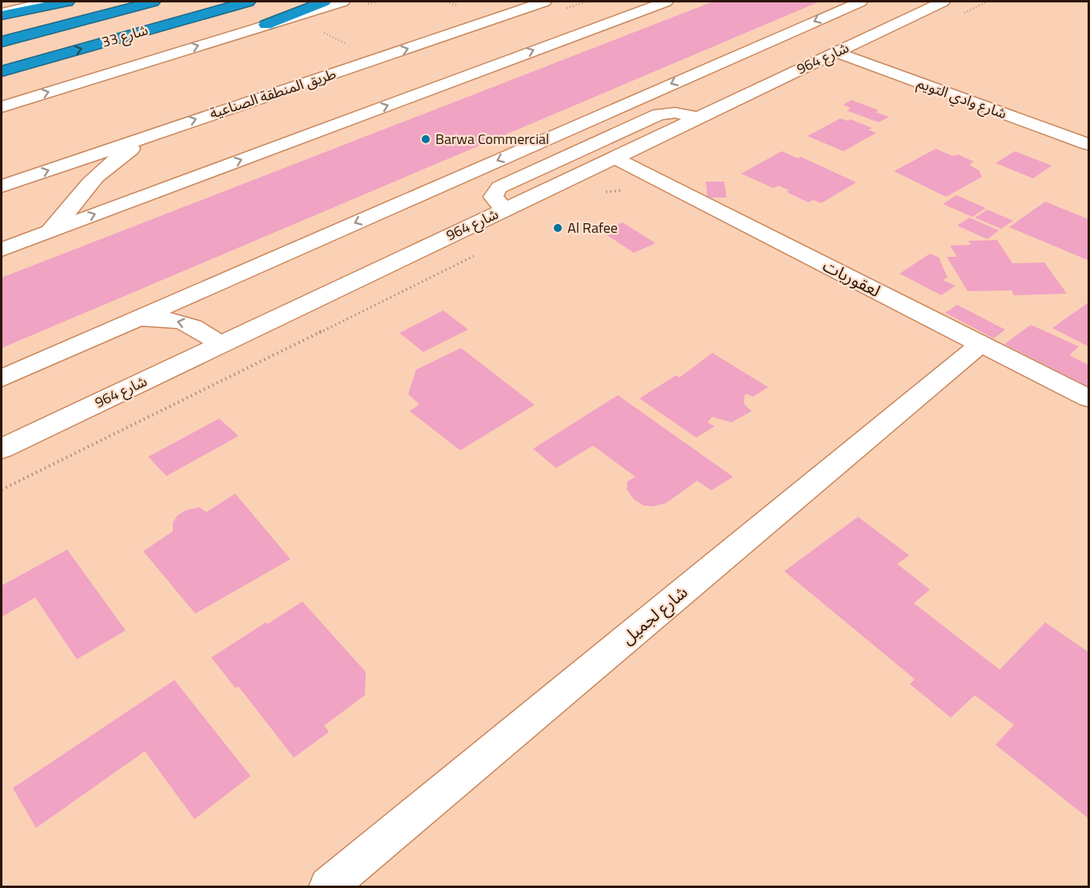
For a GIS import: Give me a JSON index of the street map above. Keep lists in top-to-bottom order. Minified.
{"streets":{"highway":["شارع 33"],"street":["شارع 964","طريق المنطقة الصناعية","شارع وادي التويم","لعقوريات","شارع لجميل"]},"crossings":[["شارع 964","شارع وادي التويم"],["شارع 964","لعقوريات"],["لعقوريات","شارع لجميل"]],"places":["Barwa Commercial","Al Rafee"]}
